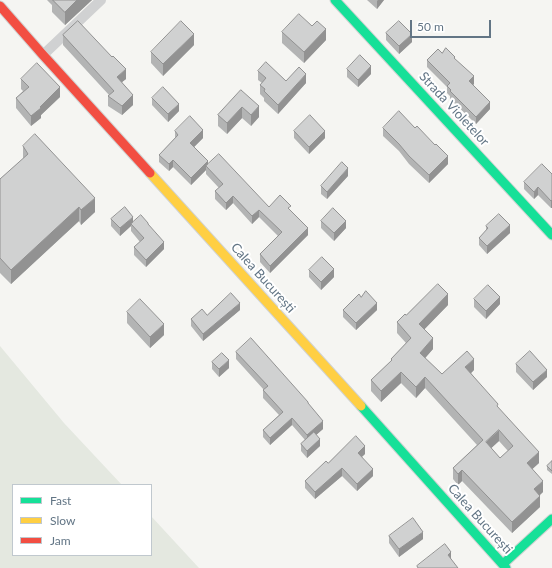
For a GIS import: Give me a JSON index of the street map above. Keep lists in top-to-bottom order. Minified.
{"streets":{"main road":["Strada Violetelor","Calea București"]},"legend":["Fast","Slow","Jam"],"scale_bar":"50 m"}
